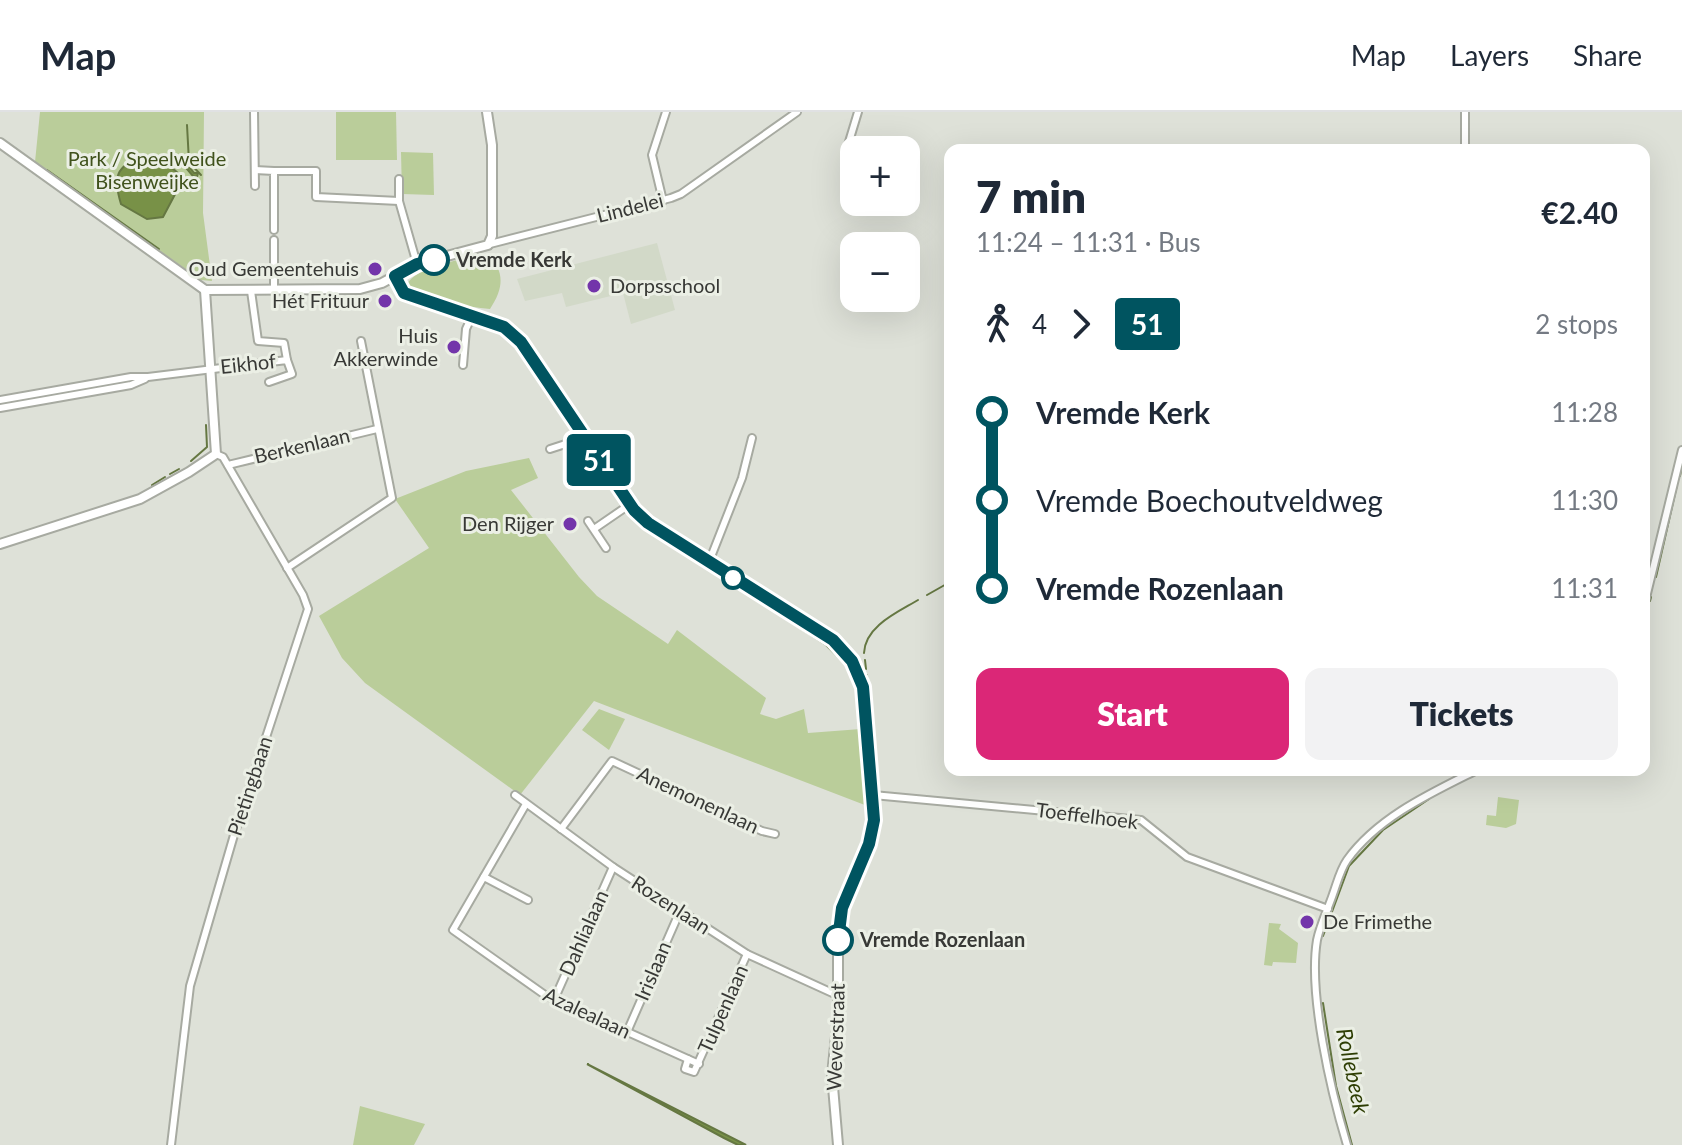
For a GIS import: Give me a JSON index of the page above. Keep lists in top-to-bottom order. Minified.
{"streets":{"street":["Lindelei","Eikhof","Berkenlaan","Pietingbaan","Anemonenlaan","Toeffelhoek","Rozenlaan","Dahlialaan","Irislaan","Tulpenlaan","Azalealaan","Weverstraat"]},"crossings":[["Berkenlaan","Pietingbaan"],["Anemonenlaan","Rozenlaan"],["Toeffelhoek","Weverstraat"],["Rozenlaan","Dahlialaan"],["Rozenlaan","Irislaan"],["Rozenlaan","Tulpenlaan"],["Rozenlaan","Weverstraat"],["Dahlialaan","Azalealaan"],["Irislaan","Azalealaan"],["Tulpenlaan","Azalealaan"]],"water":["Rollebeek"],"parks":["Park / Speelweide Bisenweijke"],"places":["Vremde Kerk","Oud Gemeentehuis","Dorpsschool","Hét Frituur","Huis Akkerwinde","Den Rijger","De Frimethe","Vremde Rozenlaan"],"lines":["bus line 51"],"page":{"header":"Map","nav":["Map","Layers","Share"],"on_map":"51","map_buttons":["+","−"],"heading":["7 min","11:24 – 11:31 · Bus","€2.40"],"legs":["4","51","2 stops"],"list":[{"name":"Vremde Kerk","value":"11:28"},{"name":"Vremde Boechoutveldweg","value":"11:30"},{"name":"Vremde Rozenlaan","value":"11:31"}],"buttons":["Start","Tickets"]}}
